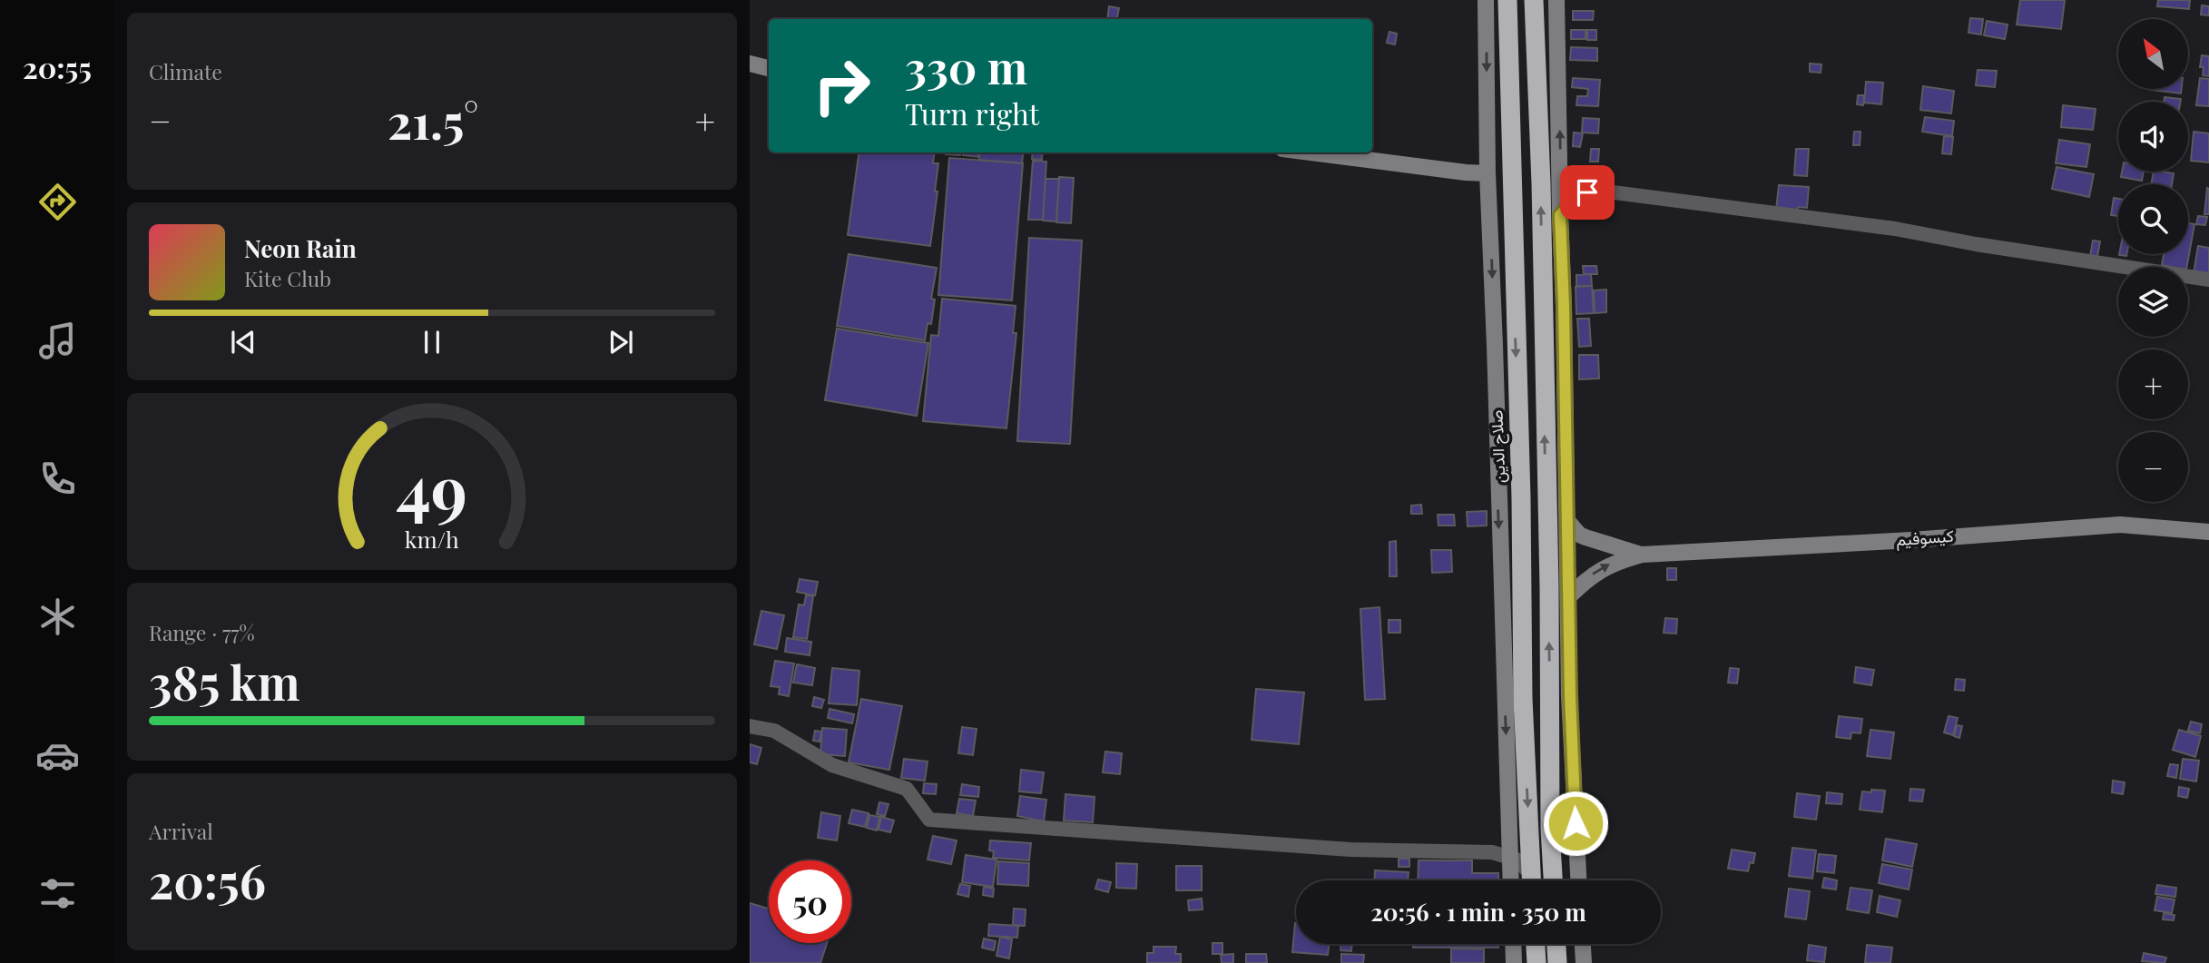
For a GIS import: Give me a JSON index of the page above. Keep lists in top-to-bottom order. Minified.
{"streets":{"highway":["صلاح الدين"],"main road":["كيسوفيم"]},"north":"top left","page":{"tabs":"20:55","tile":["Climate",["Range · 77%","385 km"],["Arrival","20:56"]],"map_buttons":["+","−"],"turn":["330 m","Turn right"],"heat":["−","21.5°","+"],"song":["Neon Rain","Kite Club"],"limit":"50","trip":"20:56 · 1 min · 350 m","gauge":["49","km/h"]}}
